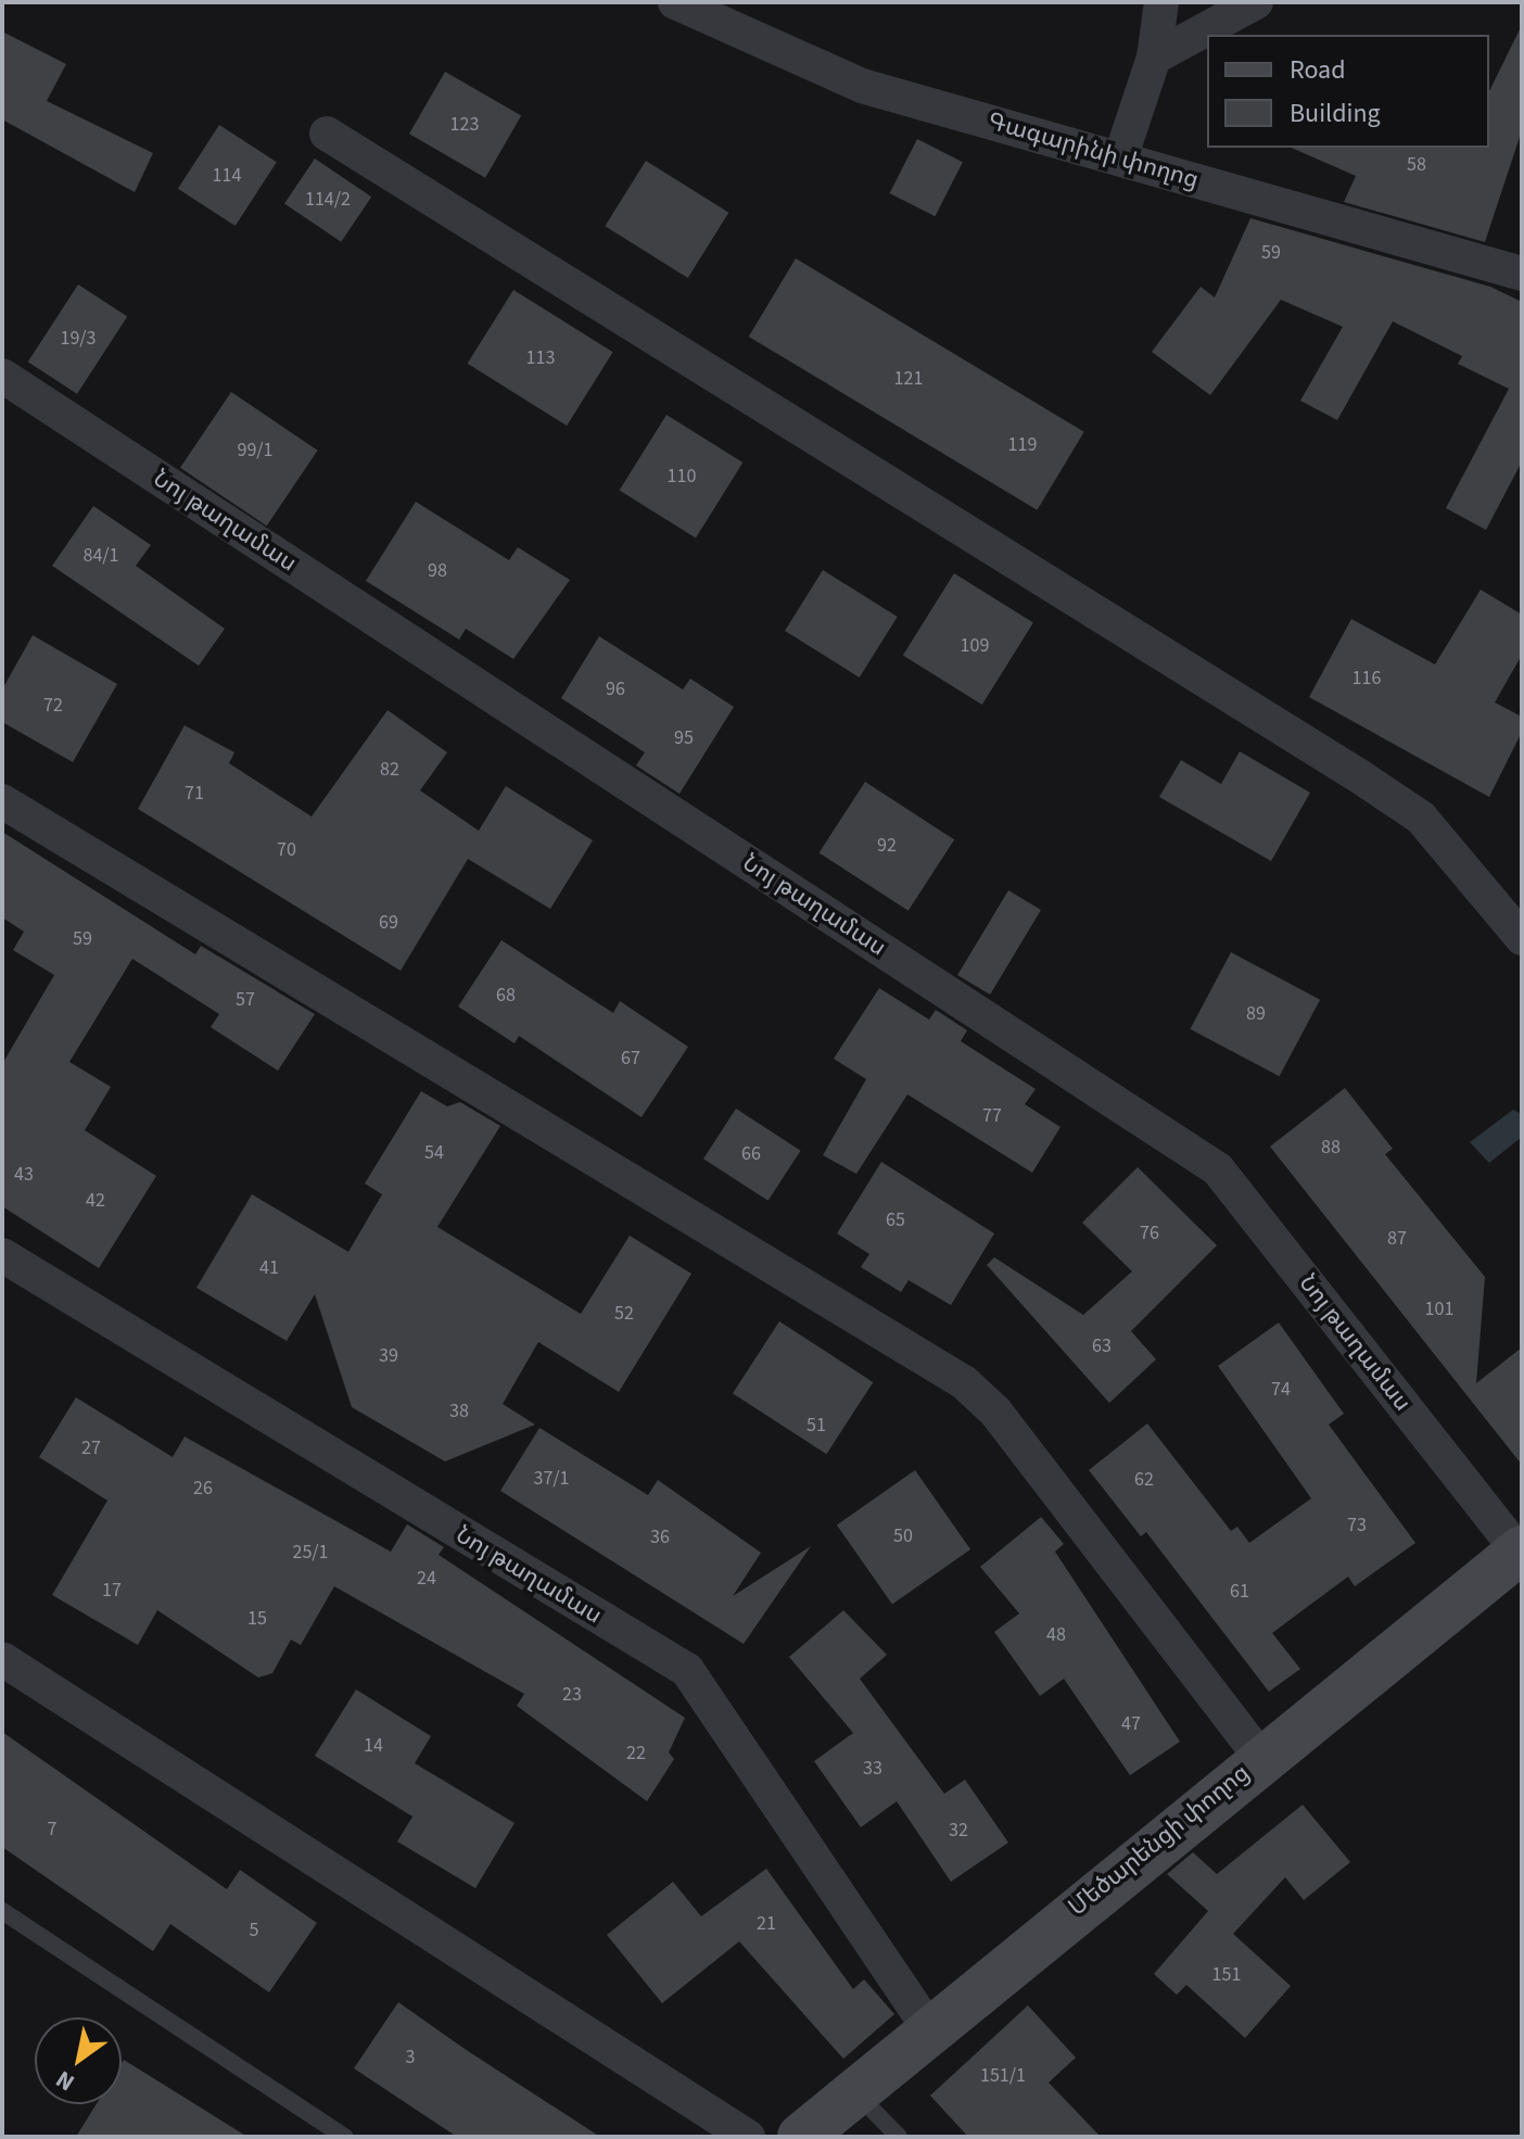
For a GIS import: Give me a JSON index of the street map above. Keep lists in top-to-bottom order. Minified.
{"streets":{"street":["Գագարինի փողոց","Նոյ թաղամաս","Մեծարենցի փողոց"]},"crossings":[["Նոյ թաղամաս","Մեծարենցի փողոց"]],"house_numbers":["123","58","114","114/2","59","19/3","113","121","119","99/1","110","84/1","98","109","116","96","72","95","82","71","92","70","69","59","68","57","89","67","77","88","54","66","43","42","65","76","87","41","101","52","63","39","74","38","51","27","37/1","62","26","73","50","36","25/1","24","17","61","15","48","23","47","14","22","33","7","32","21","5","151","3","151/1"],"legend":["Road","Building"],"north":"bottom left"}
